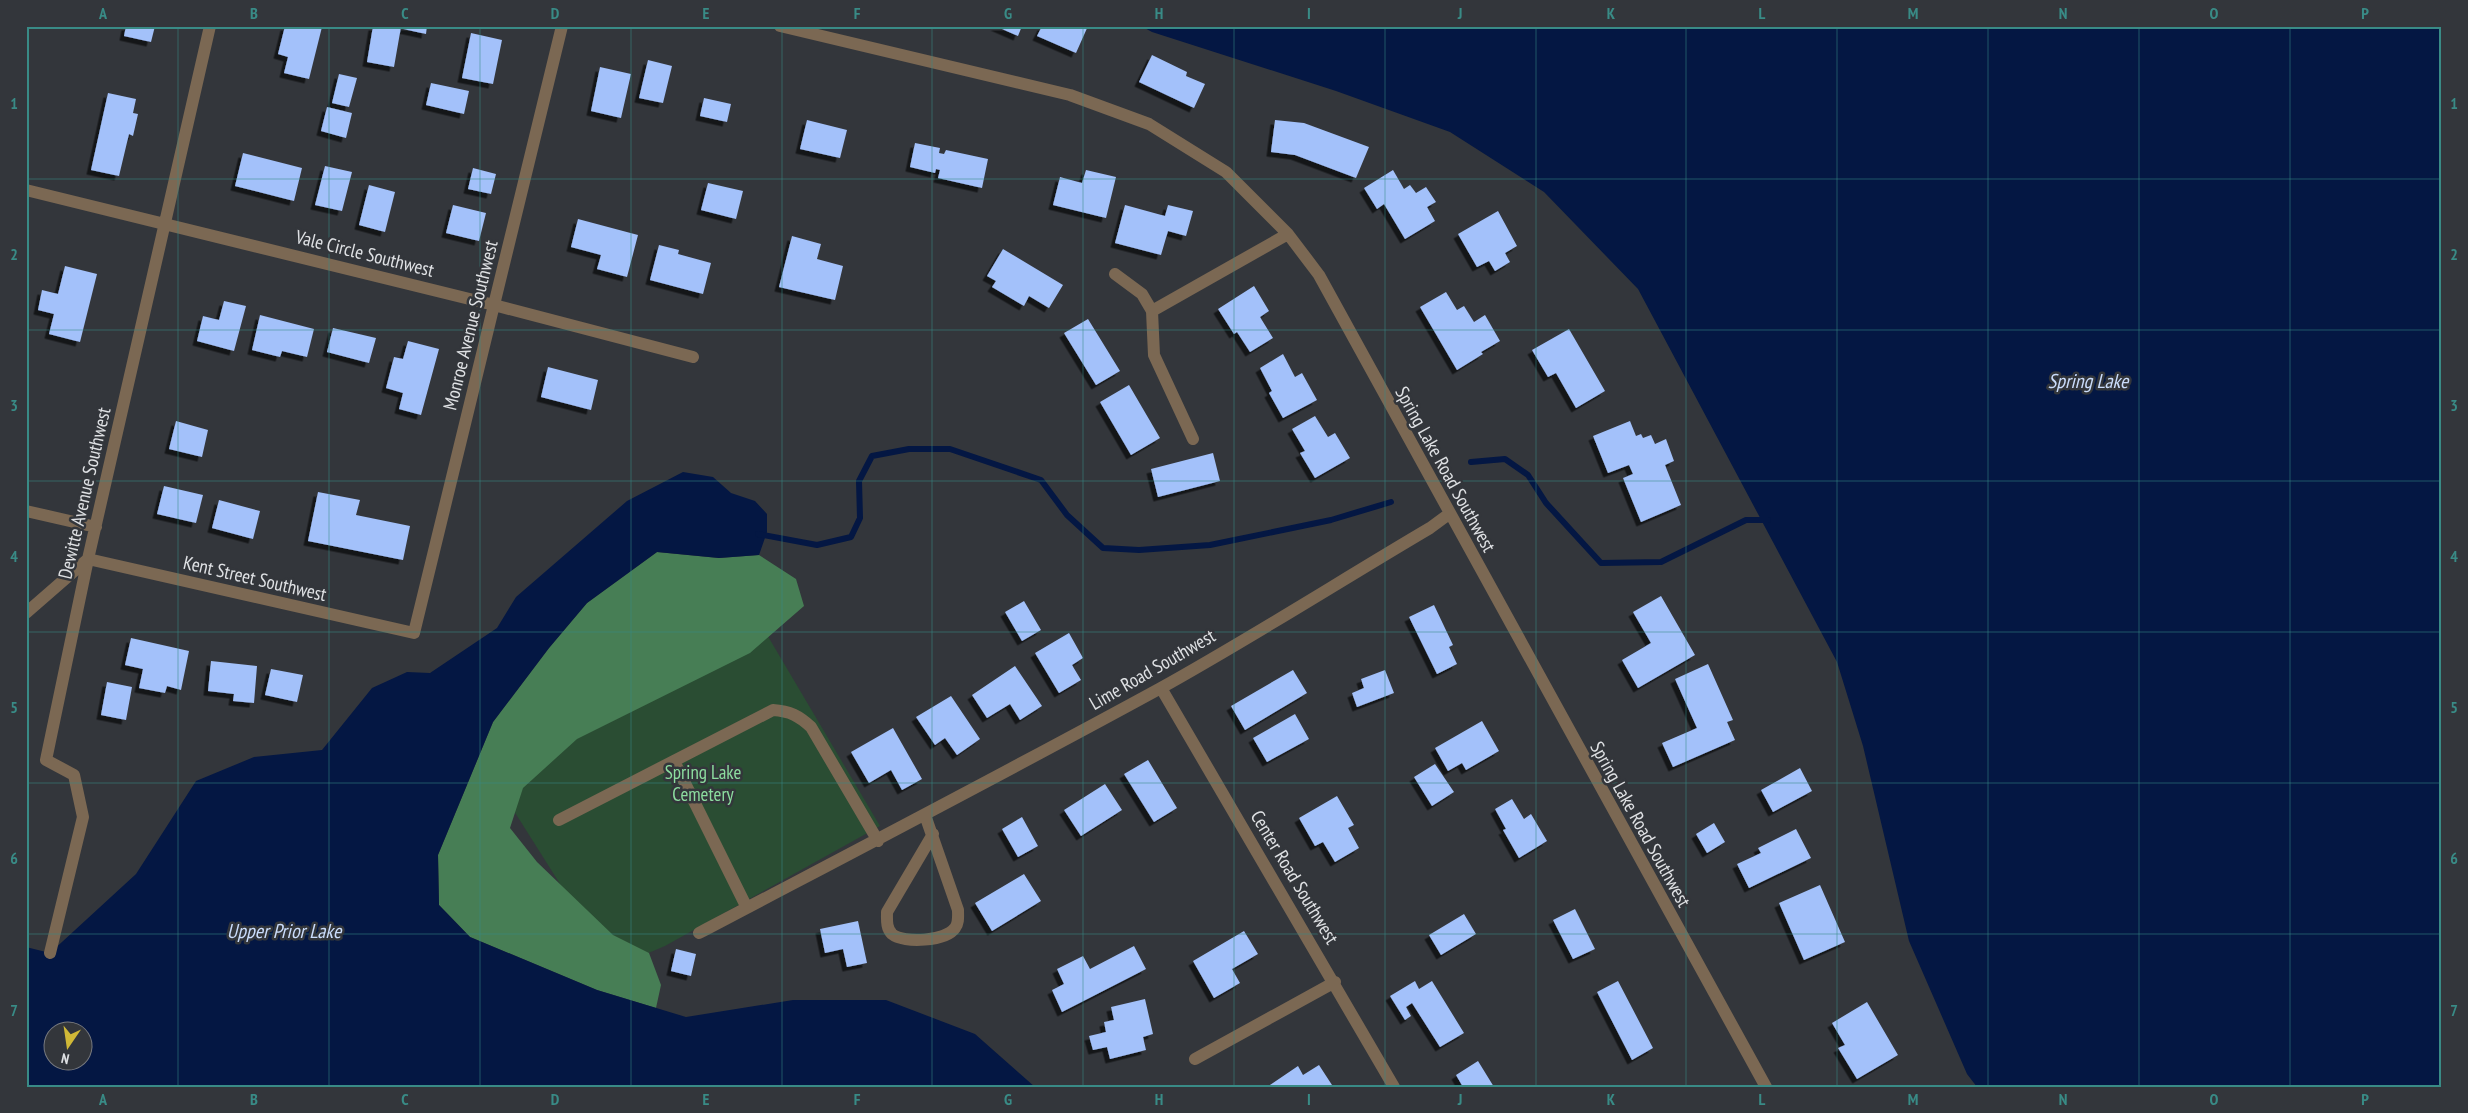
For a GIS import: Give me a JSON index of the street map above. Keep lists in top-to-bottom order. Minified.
{"streets":{"street":["Vale Circle Southwest","Monroe Avenue Southwest","Spring Lake Road Southwest","Dewitte Avenue Southwest","Kent Street Southwest","Lime Road Southwest","Center Road Southwest"]},"crossings":[["Vale Circle Southwest","Monroe Avenue Southwest"],["Vale Circle Southwest","Dewitte Avenue Southwest"],["Monroe Avenue Southwest","Kent Street Southwest"],["Spring Lake Road Southwest","Lime Road Southwest"],["Dewitte Avenue Southwest","Kent Street Southwest"],["Lime Road Southwest","Center Road Southwest"]],"water":["Spring Lake","Upper Prior Lake"],"parks":["Spring Lake Cemetery"],"north":"bottom","grid":{"columns":["A","B","C","D","E","F","G","H","I","J","K","L","M","N","O","P"],"rows":["1","2","3","4","5","6","7"]}}
